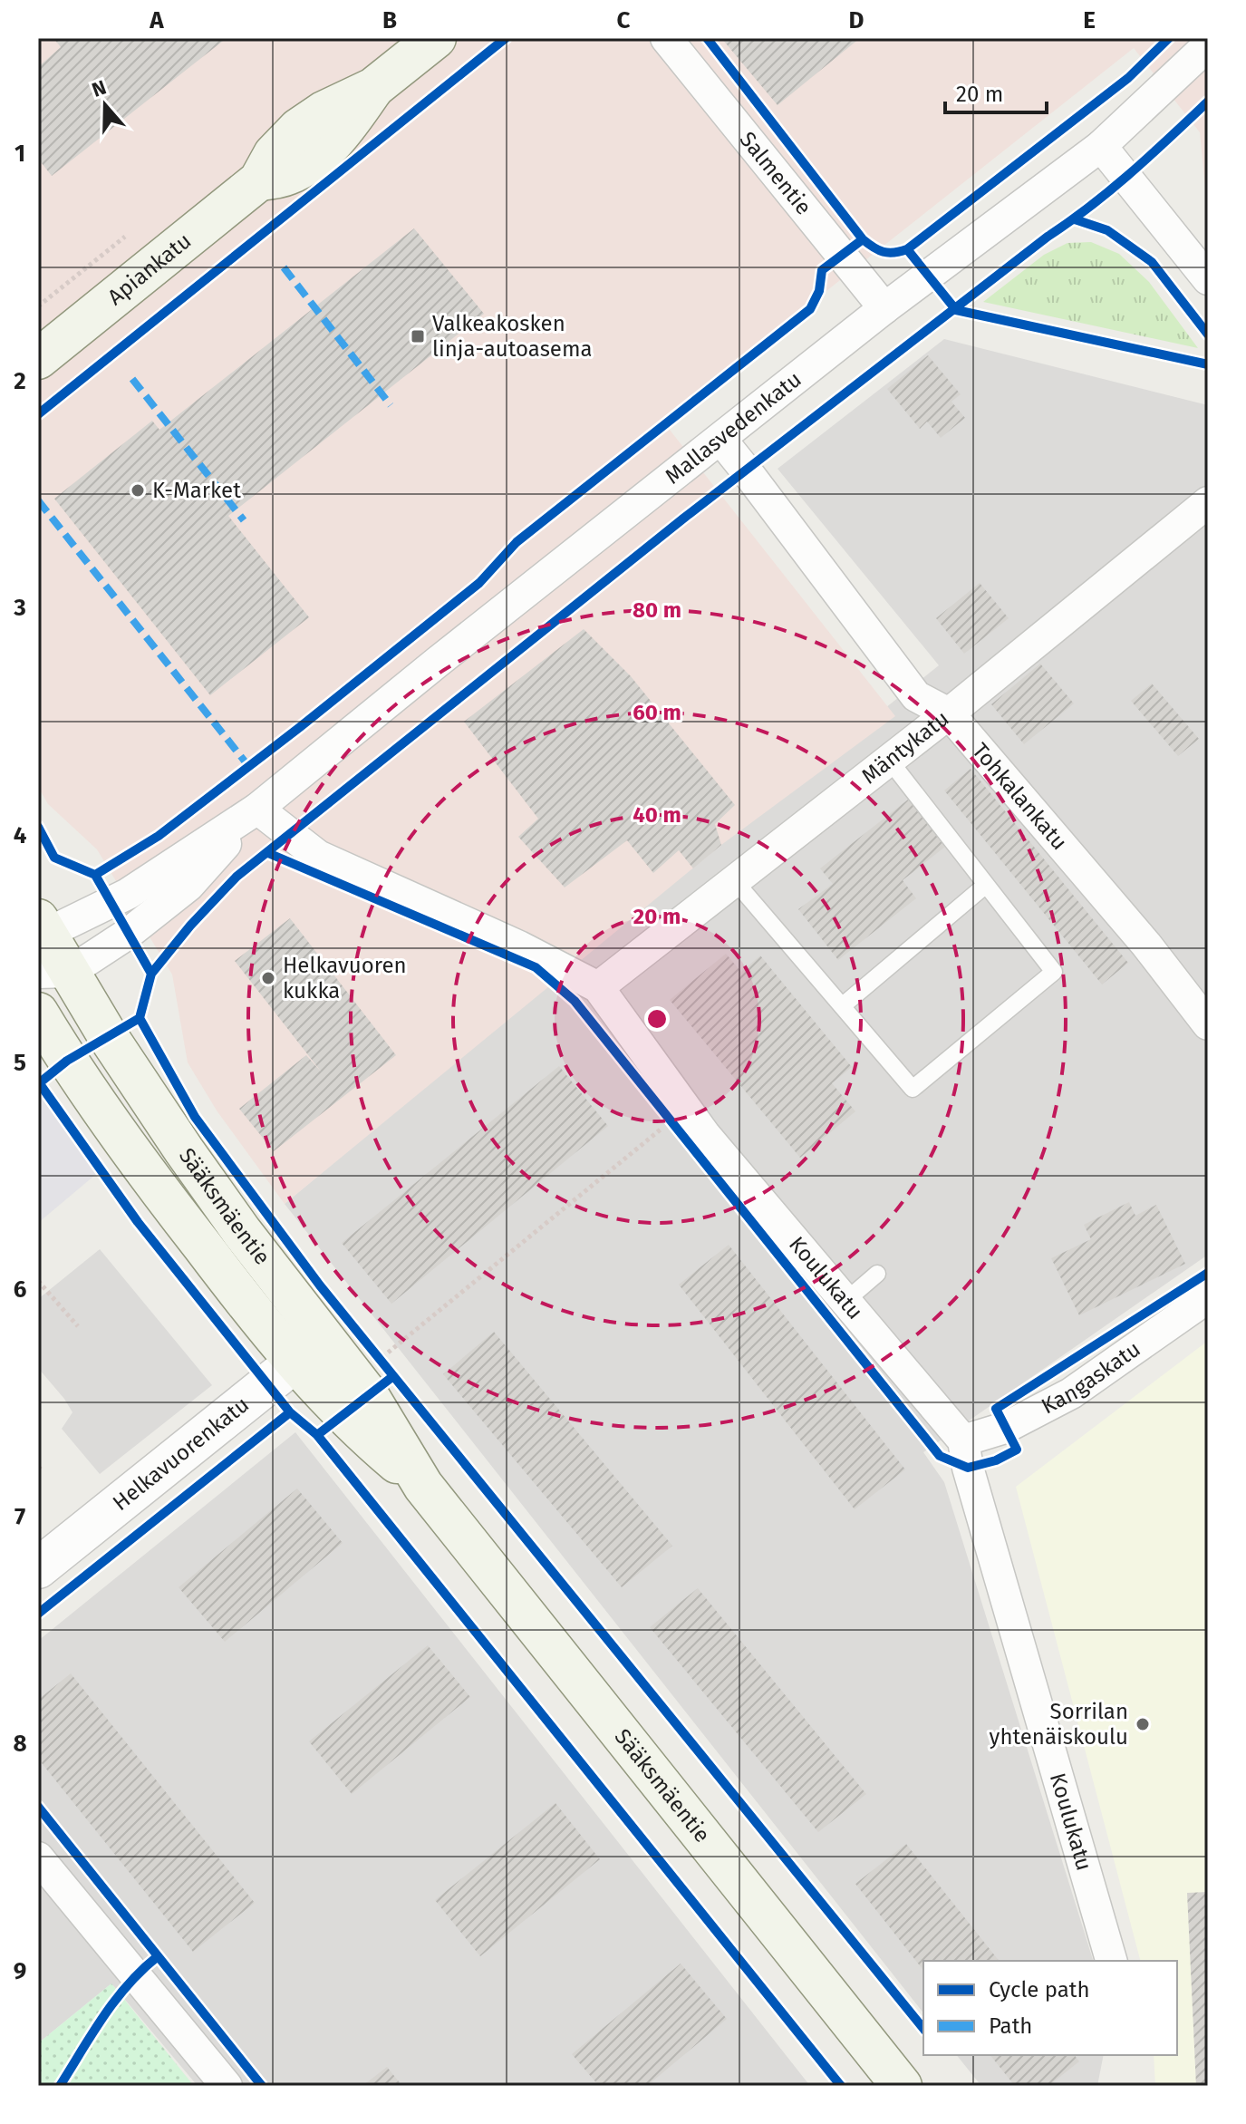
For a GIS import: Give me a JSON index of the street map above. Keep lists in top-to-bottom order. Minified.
{"streets":{"main road":["Apiankatu","Sääksmäentie"],"street":["Salmentie","Mallasvedenkatu","Mäntykatu","Tohkalankatu","Koulukatu","Kangaskatu","Helkavuorenkatu"]},"crossings":[["Salmentie","Mallasvedenkatu"],["Mallasvedenkatu","Tohkalankatu"],["Mallasvedenkatu","Sääksmäentie"],["Mallasvedenkatu","Koulukatu"],["Mäntykatu","Tohkalankatu"],["Mäntykatu","Koulukatu"],["Sääksmäentie","Helkavuorenkatu"],["Koulukatu","Kangaskatu"]],"places":{"transit":["Valkeakosken linja-autoasema"],"other":["K-Market","Helkavuoren kukka","Sorrilan yhtenäiskoulu"]},"legend":["Cycle path","Path"],"scale_bar":"20 m","north":"top","grid":{"columns":["A","B","C","D","E"],"rows":["1","2","3","4","5","6","7","8","9"]},"rings":["80 m","60 m","40 m","20 m"]}
